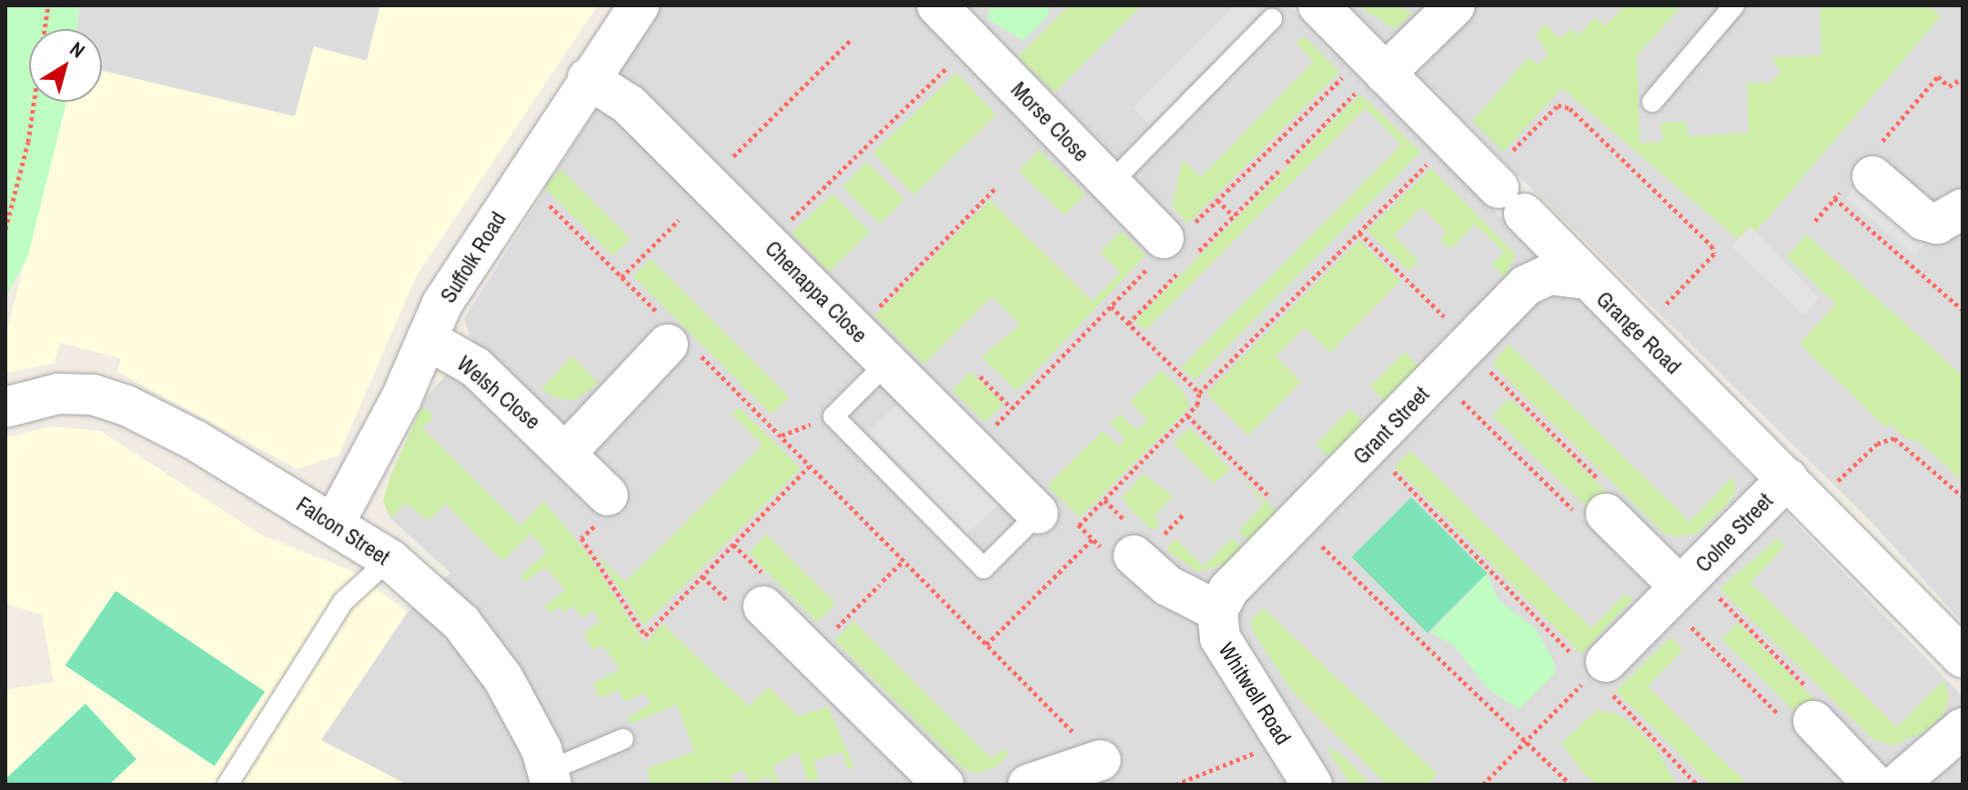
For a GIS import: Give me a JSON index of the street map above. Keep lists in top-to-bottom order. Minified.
{"streets":{"street":["Morse Close","Suffolk Road","Chenappa Close","Grange Road","Welsh Close","Grant Street","Falcon Street","Colne Street","Whitwell Road"]},"crossings":[["Suffolk Road","Chenappa Close"],["Suffolk Road","Welsh Close"],["Suffolk Road","Falcon Street"],["Grange Road","Grant Street"],["Grange Road","Colne Street"],["Grant Street","Whitwell Road"]],"north":"top right"}
